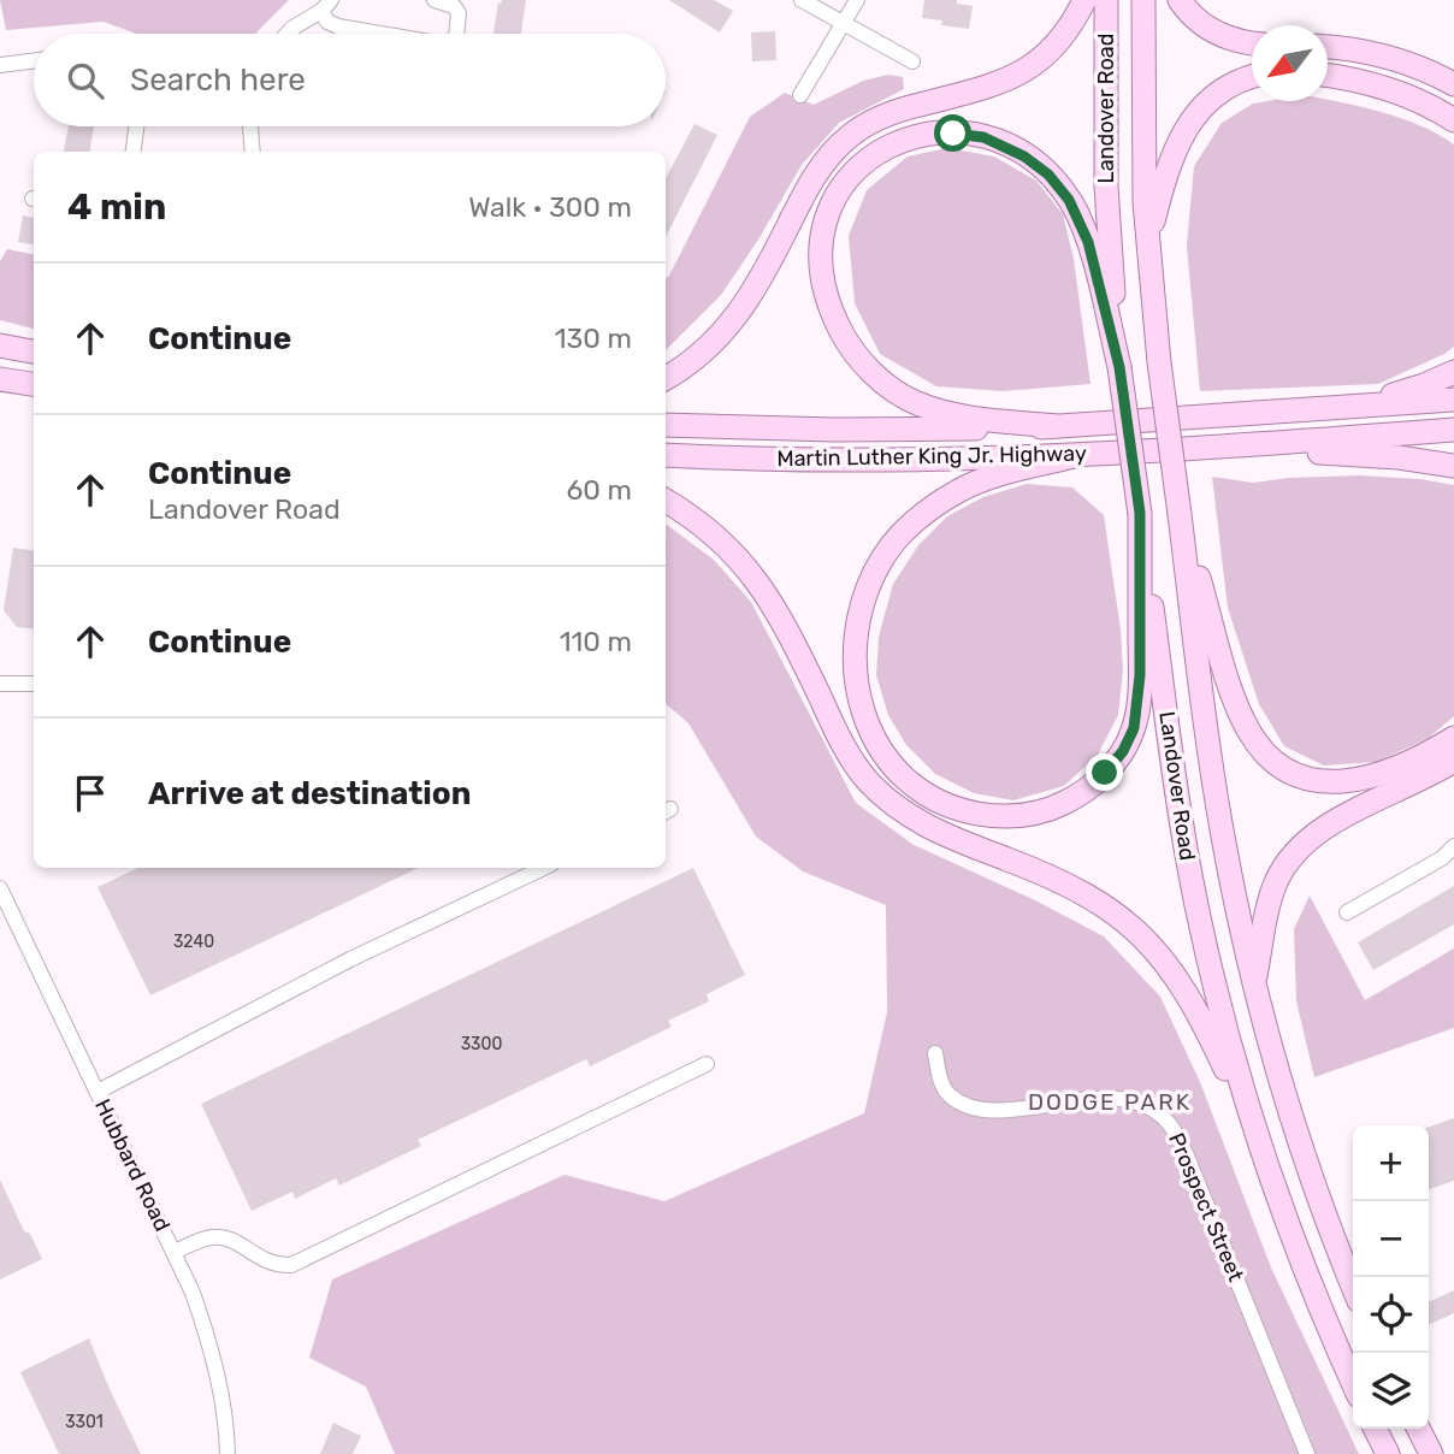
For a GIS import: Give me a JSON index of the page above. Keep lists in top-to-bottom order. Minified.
{"streets":{"main road":["Landover Road","Martin Luther King Jr. Highway"],"street":["Hubbard Road","Prospect Street"]},"districts":["DODGE PARK"],"house_numbers":["3240","3300","3301"],"north":"bottom left","page":{"search":"Search here","heading":["4 min","Walk · 300 m"],"list":[["Continue","130 m"],["Continue","Landover Road","60 m"],["Continue","110 m"],"Arrive at destination"],"map_buttons":["+","−"]}}
